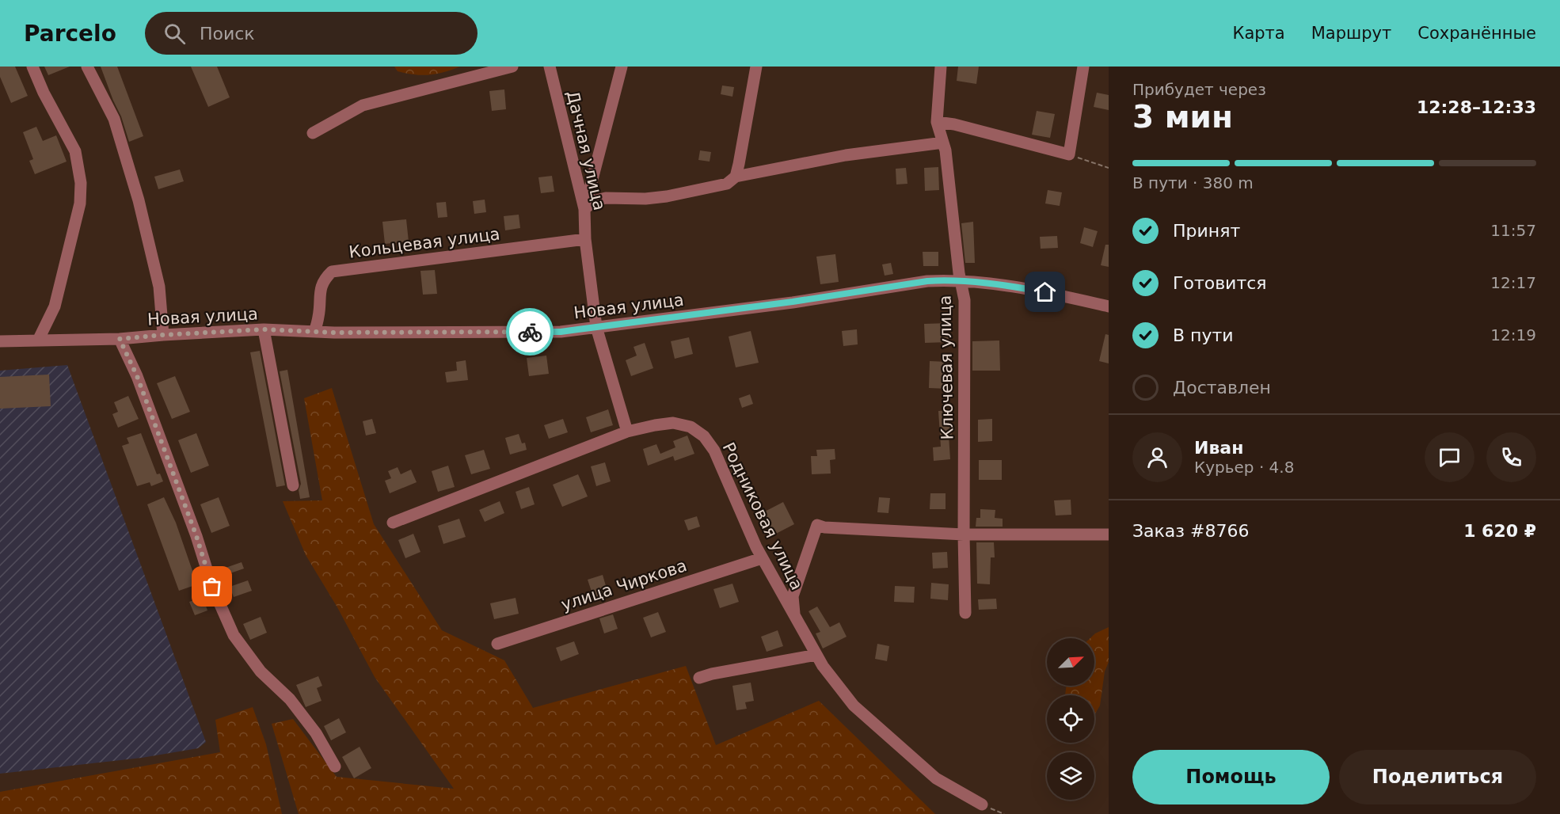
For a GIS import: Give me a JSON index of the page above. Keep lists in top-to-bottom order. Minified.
{"streets":{"street":["Дачная улица","Кольцевая улица","Новая улица","Ключевая улица","Родниковая улица","улица Чиркова"]},"crossings":[["Дачная улица","Кольцевая улица"],["Дачная улица","Новая улица"],["Дачная улица","Родниковая улица"],["Кольцевая улица","Новая улица"],["Новая улица","Ключевая улица"],["Родниковая улица","улица Чиркова"]],"north":"top right","page":{"header":"Parcelo","search":"Поиск","nav":["Карта","Маршрут","Сохранённые"],"heading":["3 мин","Прибудет через","12:28–12:33"],"panel":["Иван","Курьер · 4.8","Заказ #8766","1 620 ₽"],"bar":"В пути · 380 m","list":[["Принят","11:57"],["Готовится","12:17"],["В пути","12:19"],"Доставлен"],"buttons":["Помощь","Поделиться"]}}
